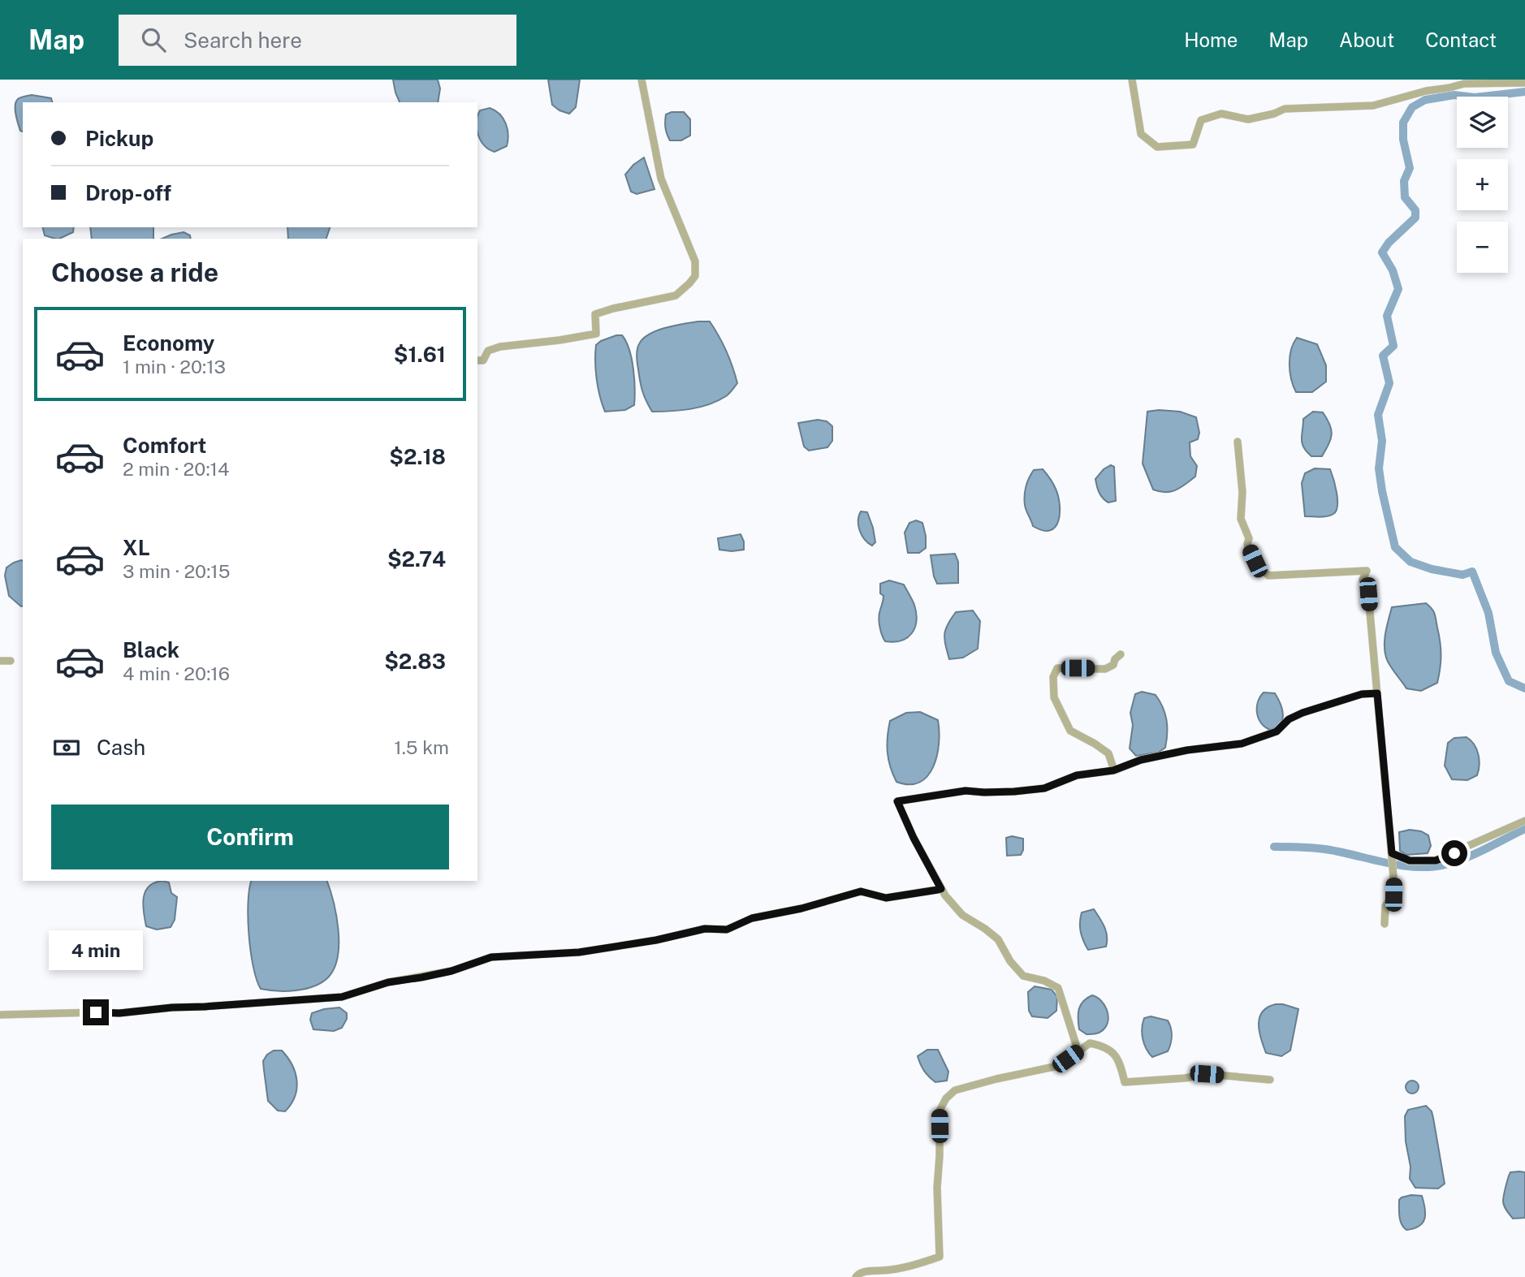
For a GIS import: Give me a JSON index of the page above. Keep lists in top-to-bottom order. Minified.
{"page":{"header":"Map","search":"Search here","nav":["Home","Map","About","Contact"],"map_buttons":["+","−"],"banner":["Pickup","Drop-off"],"heading":"Choose a ride","list":[{"name":"Economy","note":"1 min · 20:13","value":"$1.61"},{"name":"Comfort","note":"2 min · 20:14","value":"$2.18"},{"name":"XL","note":"3 min · 20:15","value":"$2.74"},{"name":"Black","note":"4 min · 20:16","value":"$2.83"}],"pay":["Cash","1.5 km"],"buttons":"Confirm","bubble":"4 min"}}
